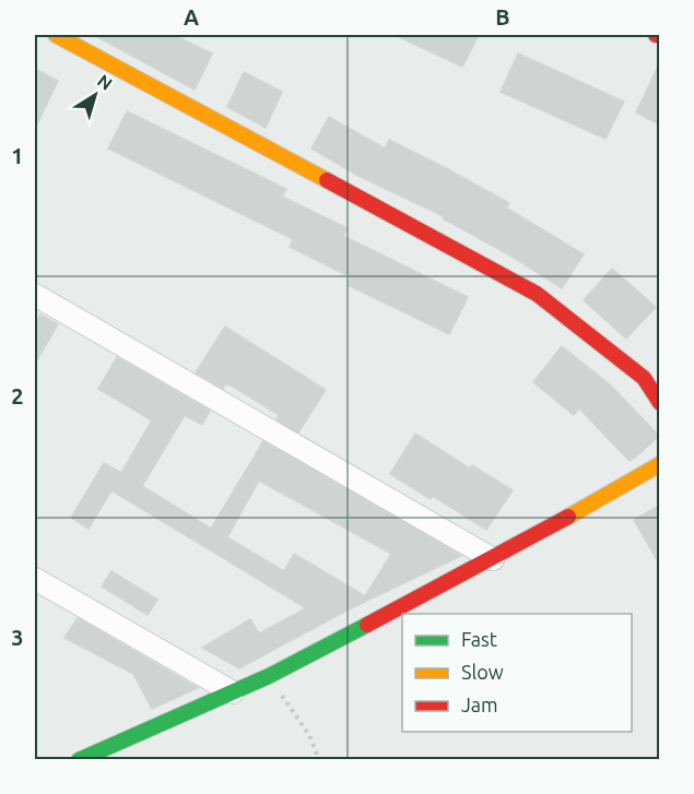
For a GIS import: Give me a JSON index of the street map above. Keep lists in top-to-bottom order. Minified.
{"legend":["Fast","Slow","Jam"],"north":"top right","grid":{"columns":["A","B"],"rows":["1","2","3"]}}
